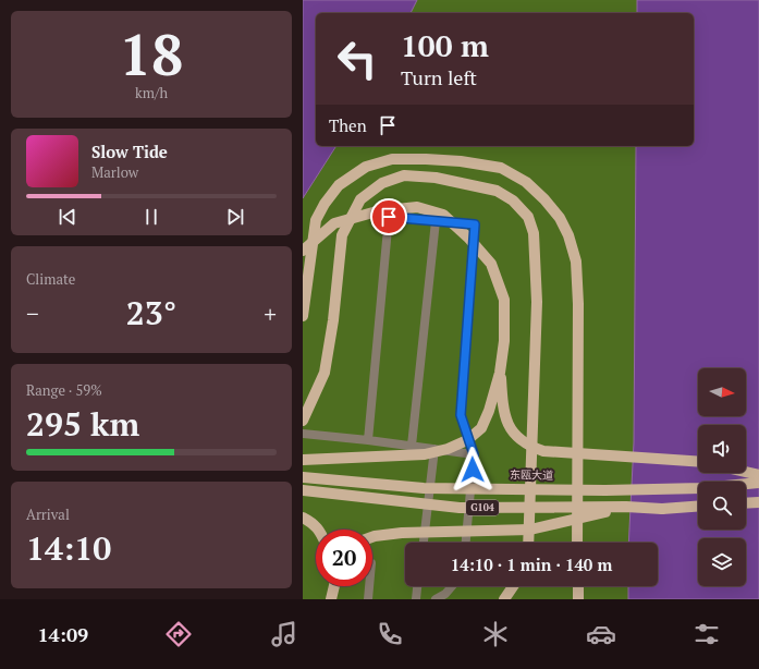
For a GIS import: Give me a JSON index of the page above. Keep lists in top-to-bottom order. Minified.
{"streets":{"main road":["东瓯大道","G104"]},"north":"right","page":{"tile":[["18","km/h"],"Climate",["Range · 59%","295 km"],["Arrival","14:10"]],"turn":["100 m","Turn left"],"then":"Then","song":["Slow Tide","Marlow"],"heat":["−","23°","+"],"limit":"20","trip":"14:10 · 1 min · 140 m","tabs":"14:09"}}
